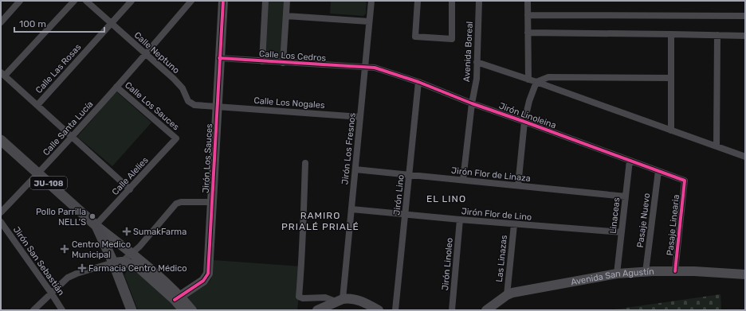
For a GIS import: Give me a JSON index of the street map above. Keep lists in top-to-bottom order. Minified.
{"streets":{"main road":["JU-108"],"street":["Avenida Boreal","Calle Neptuno","Calle Los Cedros","Calle Las Rosas","Calle Los Nogales","Calle Los Sauces","Jirón Linoleina","Calle Santa Lucía","Jirón Los Fresnos","Jirón Los Sauces","Jirón Flor de Linaza","Calle Alelies","Jirón Lino","Jirón Flor de Lino","Linaceas","Pasaje Nuevo","Pasaje Linearia","Las Linazas","Jirón San Sebastián","Jirón Linoleo","Avenida San Agustín"]},"crossings":[["Avenida Boreal","Jirón Linoleina"],["Calle Neptuno","Calle Las Rosas"],["Calle Neptuno","Calle Los Nogales"],["Calle Neptuno","Calle Santa Lucía"],["Calle Neptuno","Jirón Los Sauces"],["Calle Los Cedros","Jirón Linoleina"],["Calle Los Cedros","Jirón Los Fresnos"],["Calle Los Cedros","Jirón Los Sauces"],["Calle Los Nogales","Jirón Los Fresnos"],["Calle Los Nogales","Jirón Los Sauces"],["Calle Los Sauces","Calle Santa Lucía"],["Calle Los Sauces","Calle Alelies"],["Jirón Linoleina","Jirón Los Fresnos"],["Jirón Linoleina","Jirón Lino"],["Jirón Linoleina","Linaceas"],["Jirón Linoleina","Pasaje Nuevo"],["Jirón Linoleina","Pasaje Linearia"],["Calle Santa Lucía","JU-108"],["Jirón Los Fresnos","Jirón Flor de Linaza"],["Jirón Los Fresnos","Jirón Flor de Lino"],["Jirón Flor de Linaza","Jirón Lino"],["Jirón Flor de Linaza","Linaceas"],["Calle Alelies","JU-108"],["Jirón Lino","Jirón Flor de Lino"],["Jirón Flor de Lino","Linaceas"],["Jirón Flor de Lino","Las Linazas"],["Jirón Flor de Lino","Jirón Linoleo"],["Linaceas","Avenida San Agustín"],["Pasaje Nuevo","Avenida San Agustín"],["Pasaje Linearia","Avenida San Agustín"],["Las Linazas","Avenida San Agustín"]],"districts":["EL LINO","RAMIRO PRIALÉ PRIALÉ"],"places":{"other":["Pollo Parrilla NELL'S"],"health":["SumakFarma","Centro Medico Municipal","Farmacia Centro Médico"]},"scale_bar":"100 m"}
